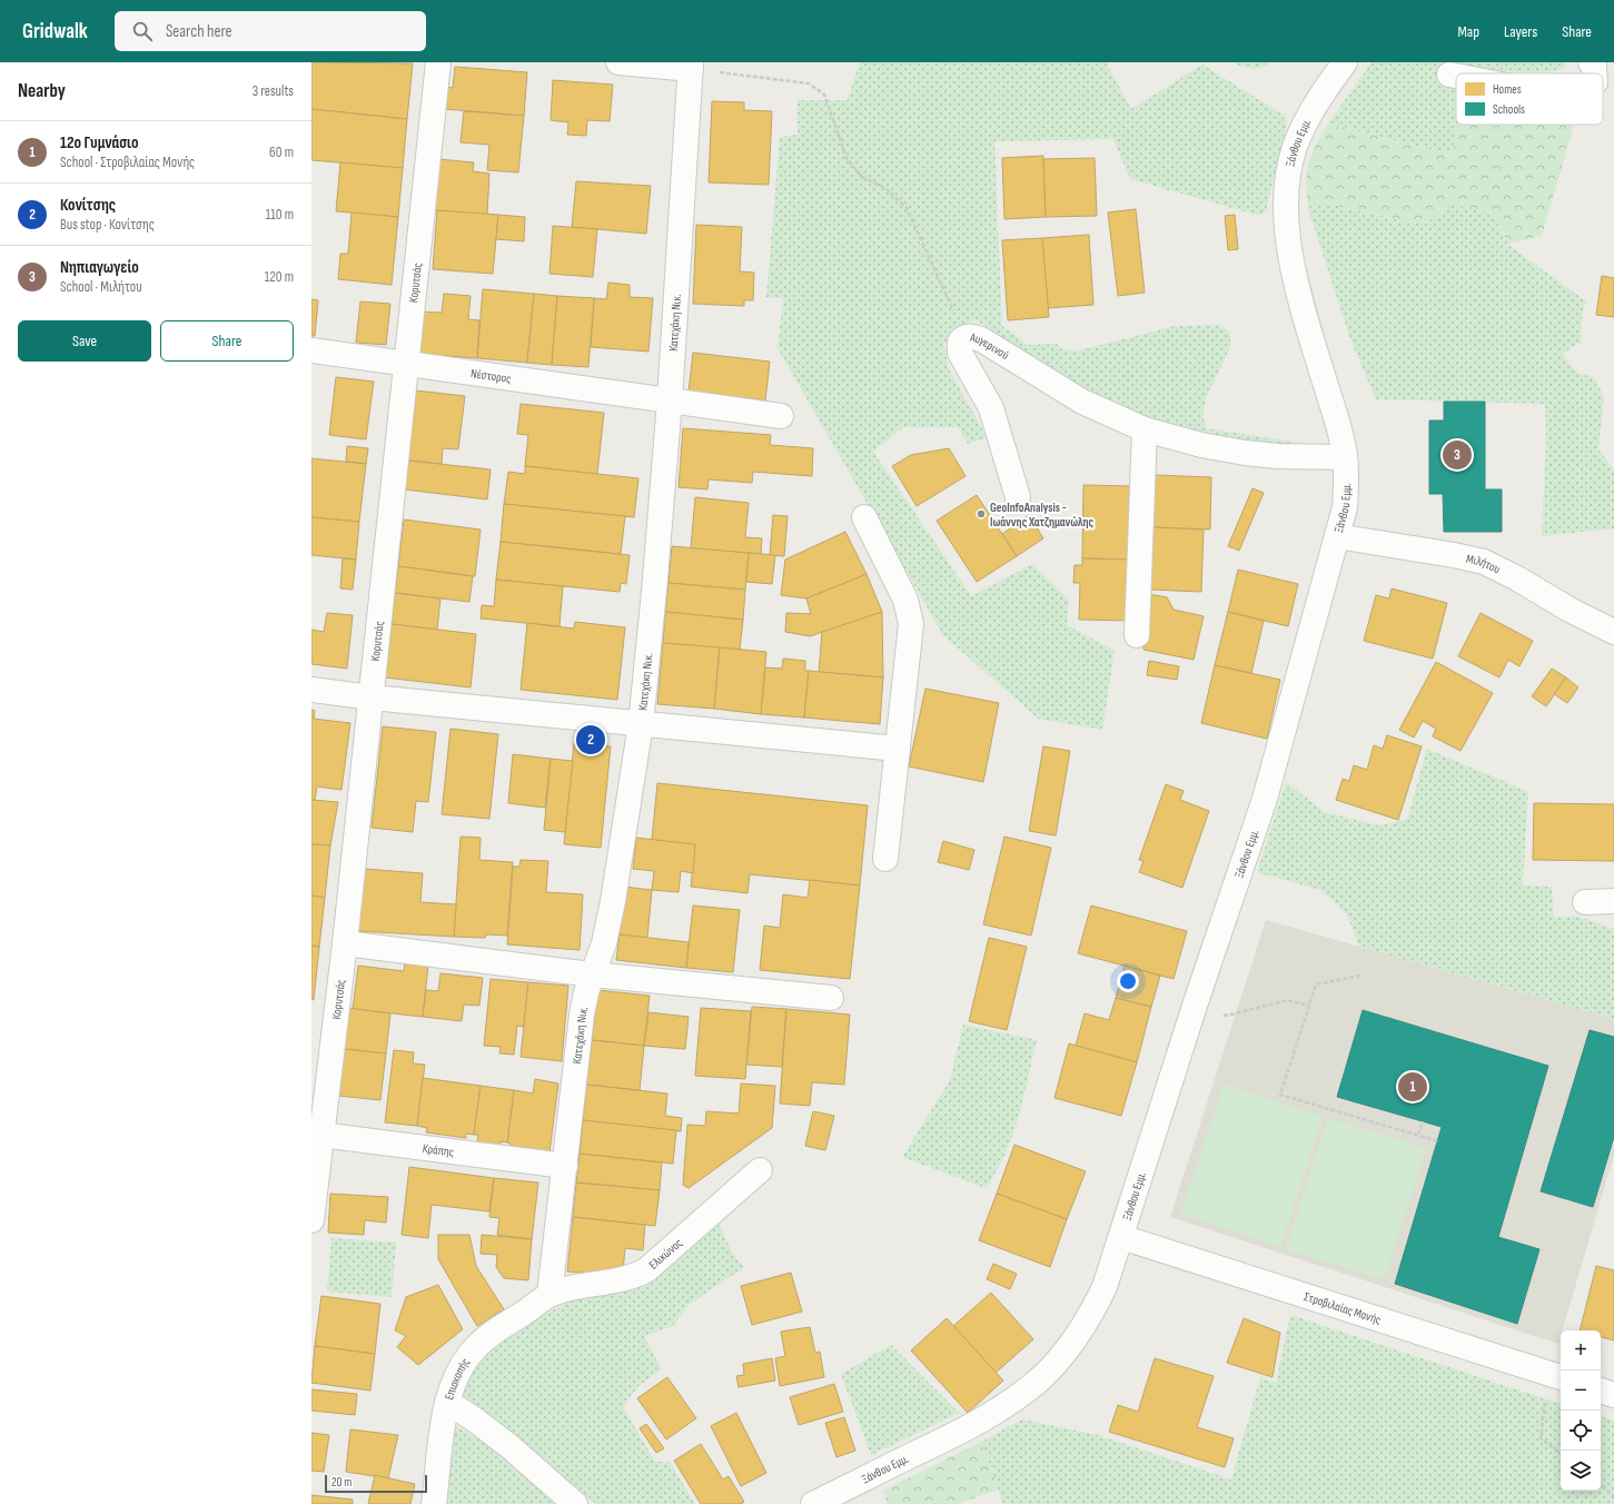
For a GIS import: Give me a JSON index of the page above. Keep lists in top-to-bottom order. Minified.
{"streets":{"street":["Ξάνθου Εμμ.","Κορυτσάς","Κατεχάκη Νικ.","Αυγερινού","Νέστορος","Μιλήτου","Κράπης","Ελικώνος","Στροβιλαίας Μονής","Επισκοπής"]},"crossings":[["Ξάνθου Εμμ.","Αυγερινού"],["Ξάνθου Εμμ.","Μιλήτου"],["Ξάνθου Εμμ.","Στροβιλαίας Μονής"],["Κορυτσάς","Νέστορος"],["Κορυτσάς","Κράπης"],["Κατεχάκη Νικ.","Νέστορος"],["Κατεχάκη Νικ.","Κράπης"],["Κατεχάκη Νικ.","Ελικώνος"],["Κατεχάκη Νικ.","Επισκοπής"],["Ελικώνος","Επισκοπής"]],"places":["GeoInfoAnalysis - Ιωάννης Χατζημανώλης"],"legend":["Homes","Schools"],"scale_bar":"20 m","page":{"header":"Gridwalk","search":"Search here","nav":["Map","Layers","Share"],"heading":["Nearby","3 results"],"list":[{"mark":"1","name":"12o Γυμνάσιο","note":"School · Στροβιλαίας Μονής","value":"60 m"},{"mark":"2","name":"Κονίτσης","note":"Bus stop · Κονίτσης","value":"110 m"},{"mark":"3","name":"Νηπιαγωγείο","note":"School · Μιλήτου","value":"120 m"}],"buttons":["Save","Share"],"pins":["3","2","1"],"map_buttons":["+","−"],"scale":"20 m"}}
